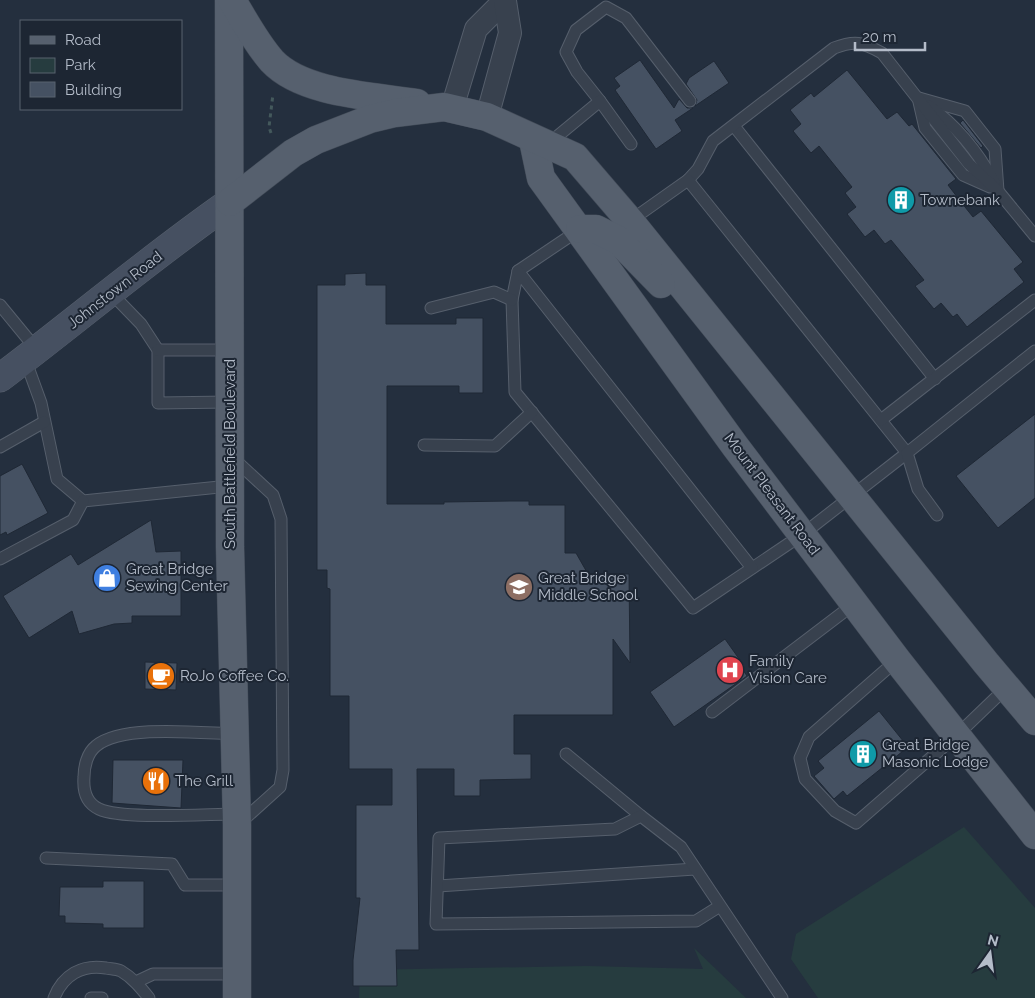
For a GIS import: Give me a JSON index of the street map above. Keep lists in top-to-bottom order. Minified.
{"streets":{"main road":["Johnstown Road","South Battlefield Boulevard","Mount Pleasant Road"]},"crossings":[["Johnstown Road","South Battlefield Boulevard"]],"places":{"building":["Townebank","Great Bridge Masonic Lodge"],"shop":["Great Bridge Sewing Center"],"school or university":["Great Bridge Middle School"],"hospital":["Family Vision Care"],"cafe":["RoJo Coffee Co."],"restaurant":["The Grill"]},"legend":["Road","Park","Building"],"scale_bar":"20 m","north":"top"}
